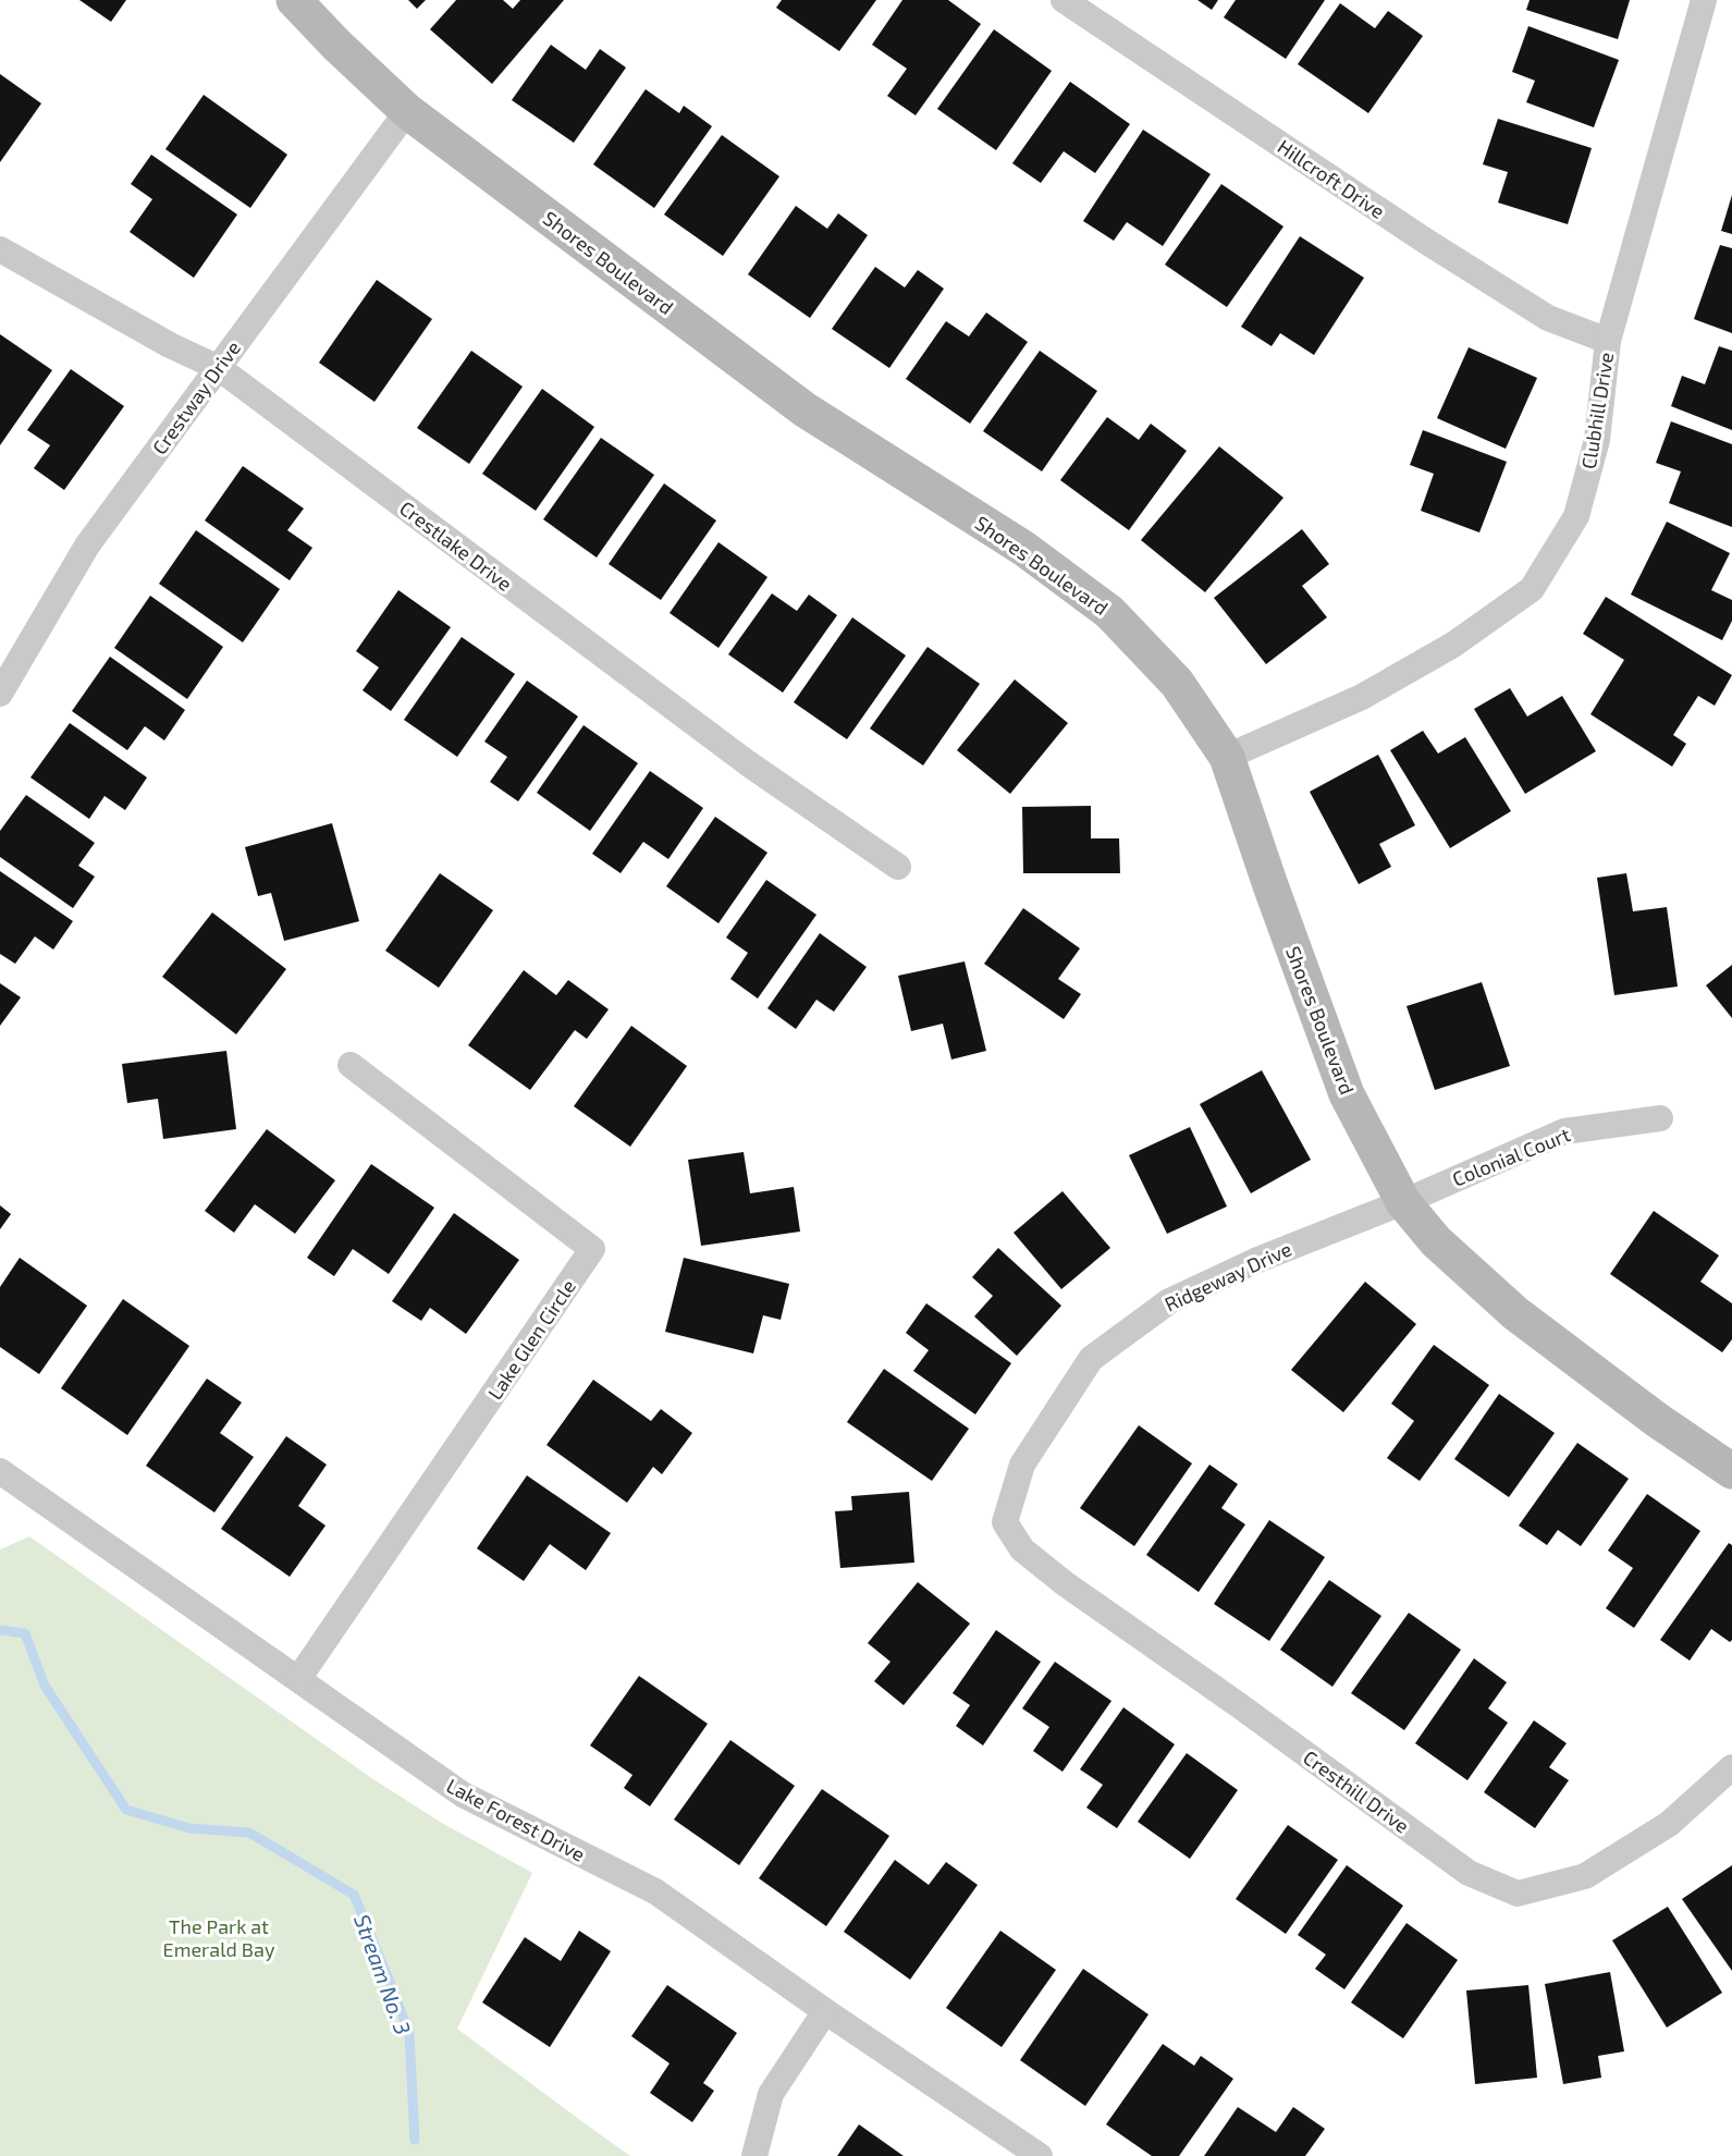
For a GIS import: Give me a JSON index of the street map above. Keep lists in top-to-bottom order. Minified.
{"streets":{"street":["Hillcroft Drive","Shores Boulevard","Crestway Drive","Clubhill Drive","Crestlake Drive","Colonial Court","Ridgeway Drive","Lake Glen Circle","Cresthill Drive","Lake Forest Drive"]},"crossings":[["Hillcroft Drive","Clubhill Drive"],["Shores Boulevard","Crestway Drive"],["Shores Boulevard","Clubhill Drive"],["Shores Boulevard","Colonial Court"],["Shores Boulevard","Ridgeway Drive"],["Crestway Drive","Crestlake Drive"],["Colonial Court","Ridgeway Drive"],["Ridgeway Drive","Cresthill Drive"],["Lake Glen Circle","Lake Forest Drive"]],"water":["Stream No. 3"],"parks":["The Park at Emerald Bay"]}
